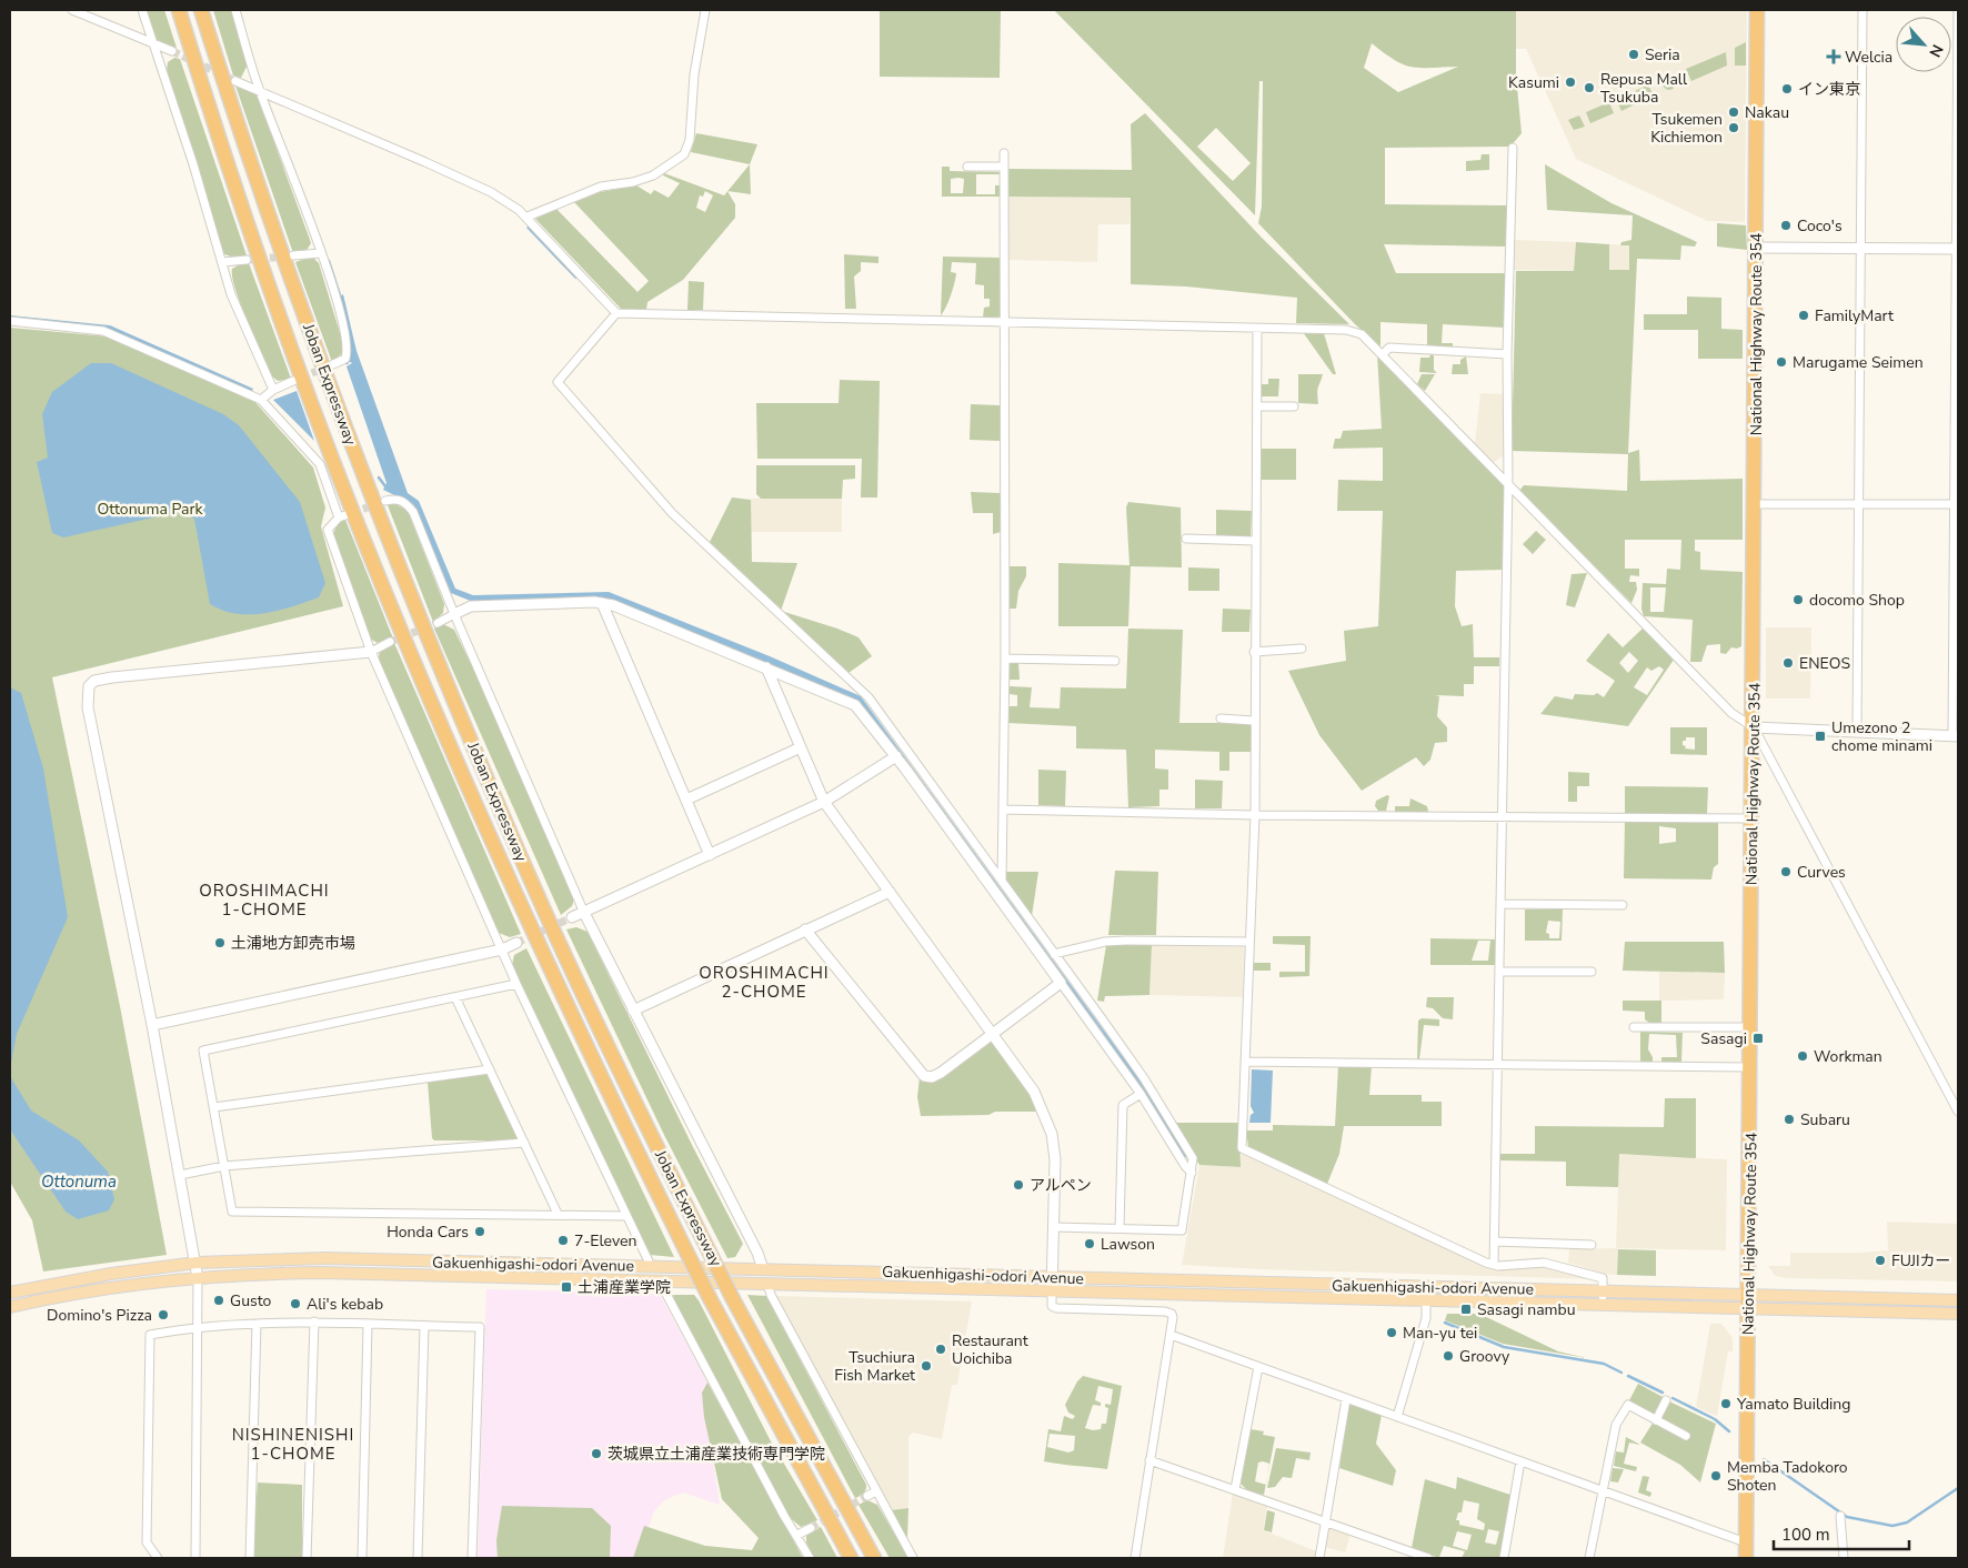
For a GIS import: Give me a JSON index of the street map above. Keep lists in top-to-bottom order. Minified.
{"streets":{"highway":["National Highway Route 354","Joban Expressway"],"main road":["Gakuenhigashi-odori Avenue"]},"crossings":[["National Highway Route 354","Gakuenhigashi-odori Avenue"]],"districts":["OROSHIMACHI 1-CHOME","OROSHIMACHI 2-CHOME","NISHINENISHI 1-CHOME"],"water":["Ottonuma"],"parks":["Ottonuma Park"],"places":{"other":["Seria","Kasumi","Repusa Mall Tsukuba","イン東京","Nakau","Tsukemen Kichiemon","Coco's","FamilyMart","Marugame Seimen","docomo Shop","ENEOS","Curves","土浦地方卸売市場","Workman","Subaru","アルペン","Honda Cars","7-Eleven","Lawson","FUJIカー","Gusto","Ali's kebab","Domino's Pizza","Man-yu tei","Restaurant Uoichiba","Groovy","Tsuchiura Fish Market","Yamato Building","茨城県立土浦産業技術専門学院","Memba Tadokoro Shoten"],"health":["Welcia"],"transit":["Umezono 2 chome minami","Sasagi","土浦産業学院","Sasagi nambu"]},"scale_bar":"100 m","north":"bottom right"}
